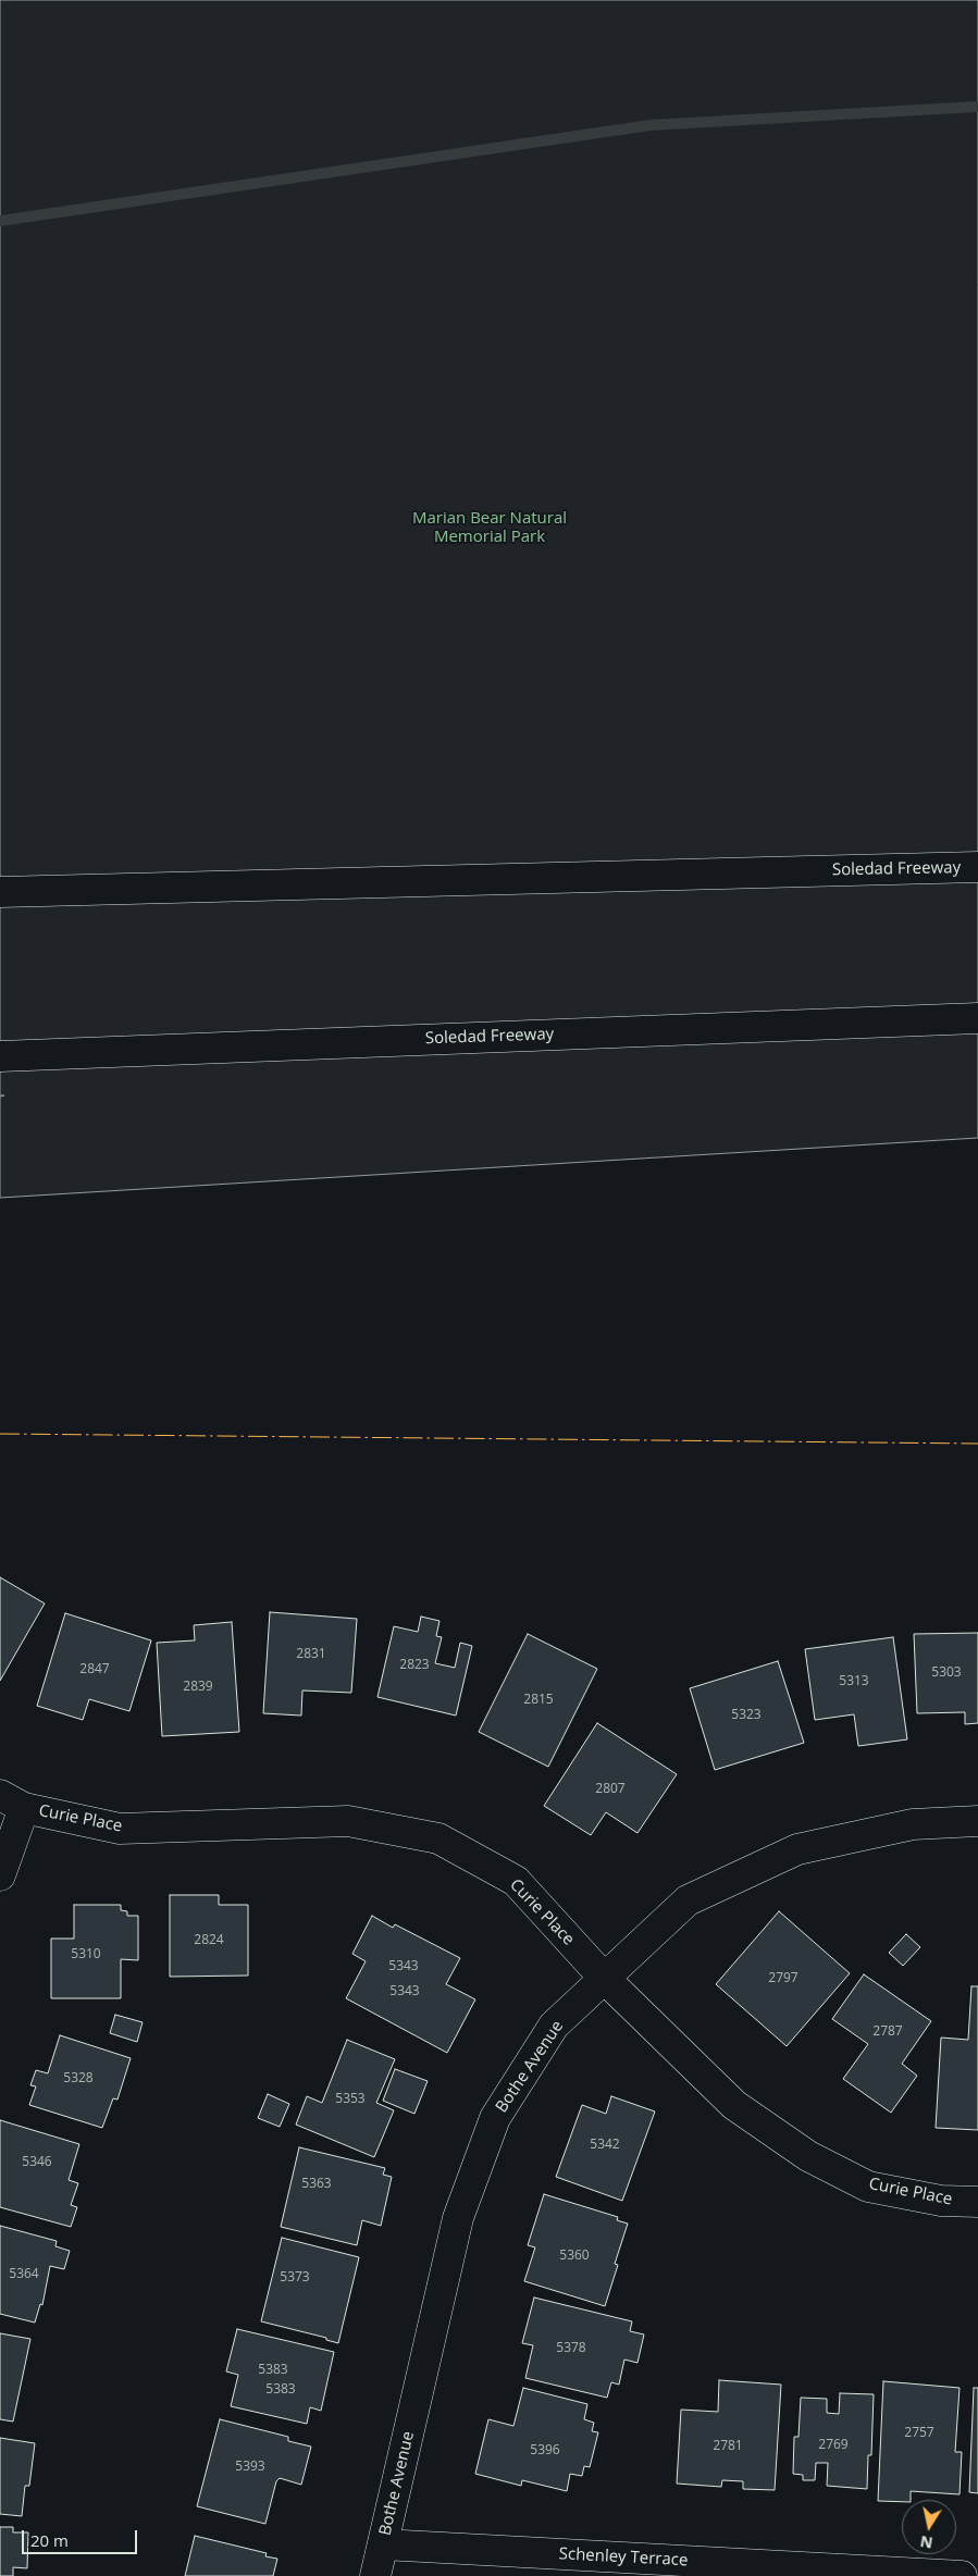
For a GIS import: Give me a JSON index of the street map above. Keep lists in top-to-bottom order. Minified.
{"streets":{"main road":["Soledad Freeway","Curie Place","Bothe Avenue","Schenley Terrace"]},"crossings":[["Curie Place","Bothe Avenue"],["Bothe Avenue","Schenley Terrace"]],"parks":["Marian Bear Natural Memorial Park"],"house_numbers":["2831","2823","2847","5303","5313","2839","2815","5323","2807","2824","5310","5343","2797","5343","2787","5328","5353","5342","5346","5363","5360","5364","5373","5378","5383","5383","2757","2769","2781","5396","5393"],"scale_bar":"20 m","north":"bottom"}
